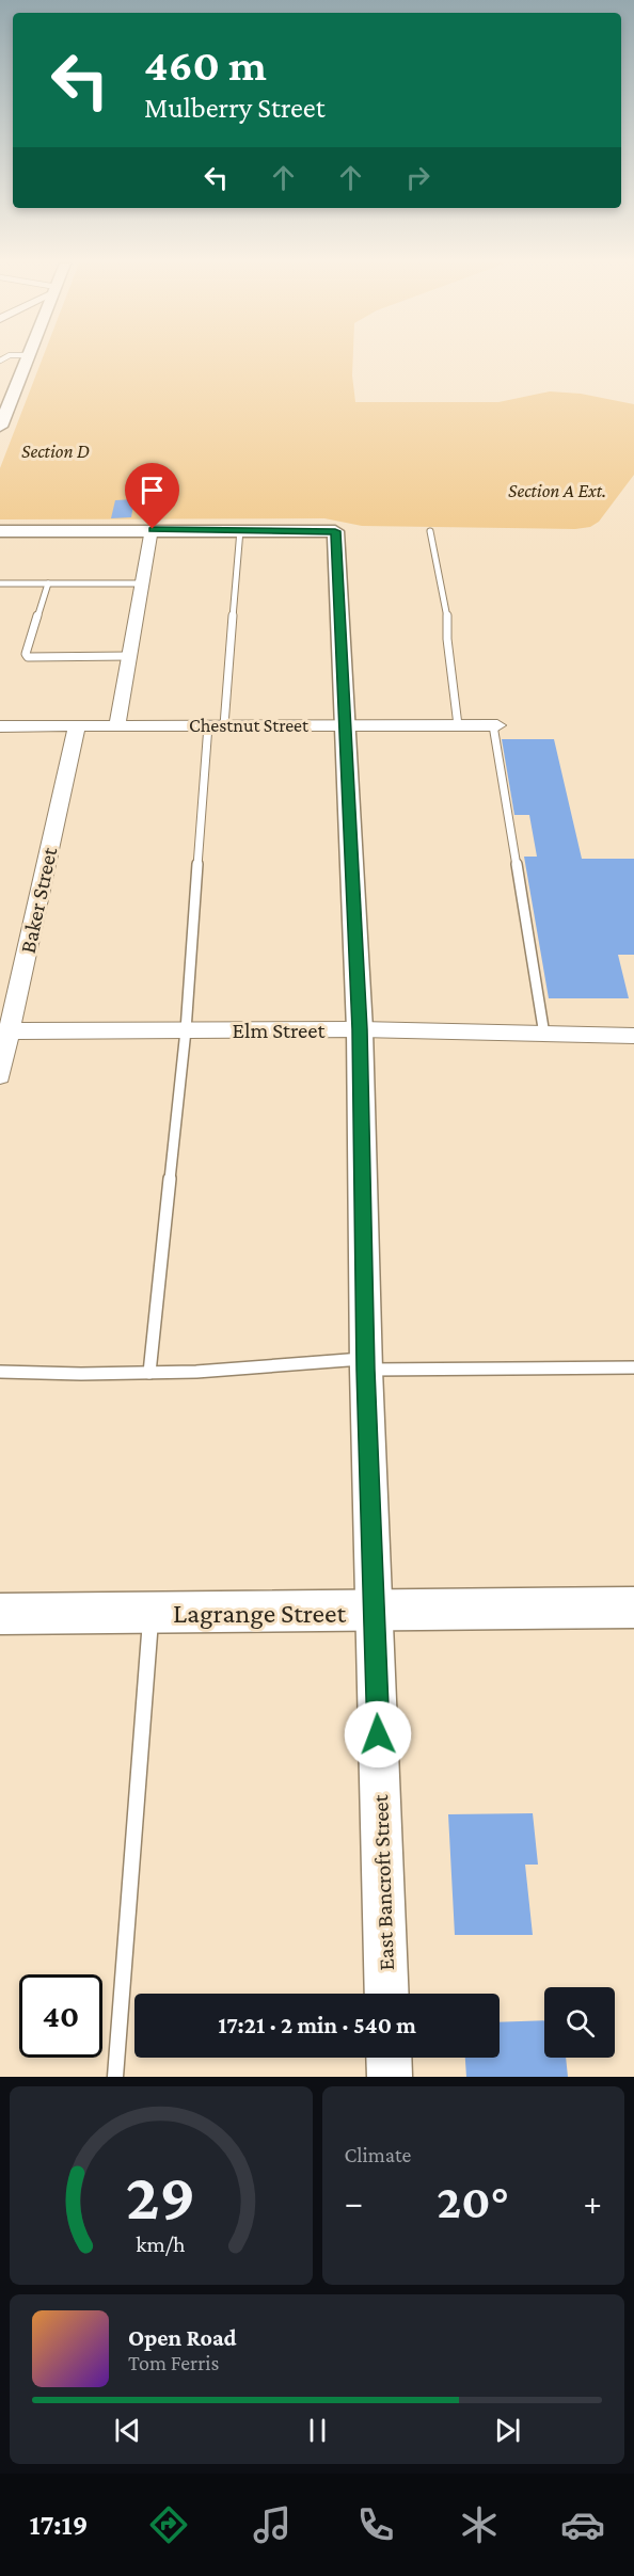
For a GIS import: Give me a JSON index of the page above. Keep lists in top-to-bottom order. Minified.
{"streets":{"main road":["Lagrange Street"],"street":["Chestnut Street","Baker Street","Elm Street","East Bancroft Street"]},"crossings":[["Chestnut Street","Baker Street"],["Chestnut Street","East Bancroft Street"],["Baker Street","Elm Street"],["Elm Street","East Bancroft Street"],["Lagrange Street","East Bancroft Street"]],"parks":["Section D","Section A Ext."],"page":{"turn":["460 m","Mulberry Street"],"limit":"40","trip":"17:21 · 2 min · 540 m","tile":"Climate","heat":["−","20°","+"],"song":["Open Road","Tom Ferris"],"tabs":"17:19","gauge":["29","km/h"]}}
